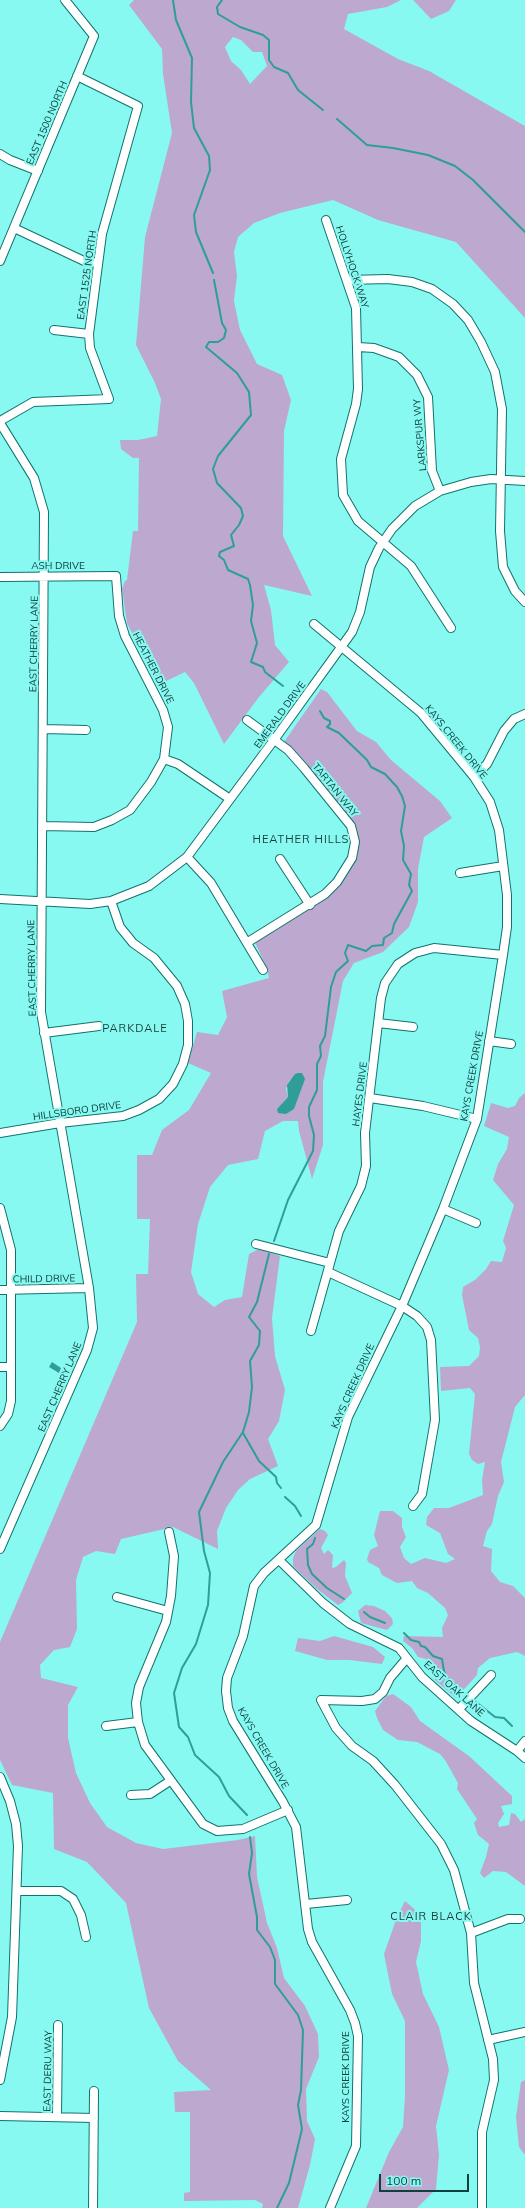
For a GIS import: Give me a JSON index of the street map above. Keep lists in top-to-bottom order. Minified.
{"streets":{"street":["EAST 1500 NORTH","HOLLYHOCK WAY","EAST 1525 NORTH","LARKSPUR WY","ASH DRIVE","EAST CHERRY LANE","HEATHER DRIVE","EMERALD DRIVE","KAYS CREEK DRIVE","TARTAN WAY","HAYES DRIVE","HILLSBORO DRIVE","CHILD DRIVE","EAST OAK LANE","EAST DERU WAY"]},"crossings":[["EAST 1500 NORTH","EAST 1525 NORTH"],["HOLLYHOCK WAY","LARKSPUR WY"],["HOLLYHOCK WAY","EMERALD DRIVE"],["EAST 1525 NORTH","EAST CHERRY LANE"],["LARKSPUR WY","EMERALD DRIVE"],["ASH DRIVE","EAST CHERRY LANE"],["ASH DRIVE","HEATHER DRIVE"],["EAST CHERRY LANE","HEATHER DRIVE"],["EAST CHERRY LANE","EMERALD DRIVE"],["EAST CHERRY LANE","HILLSBORO DRIVE"],["EAST CHERRY LANE","CHILD DRIVE"],["EMERALD DRIVE","KAYS CREEK DRIVE"],["EMERALD DRIVE","TARTAN WAY"],["EMERALD DRIVE","HILLSBORO DRIVE"],["KAYS CREEK DRIVE","HAYES DRIVE"],["KAYS CREEK DRIVE","EAST OAK LANE"]],"districts":["HEATHER HILLS","PARKDALE","CLAIR BLACK"],"scale_bar":"100 m"}
